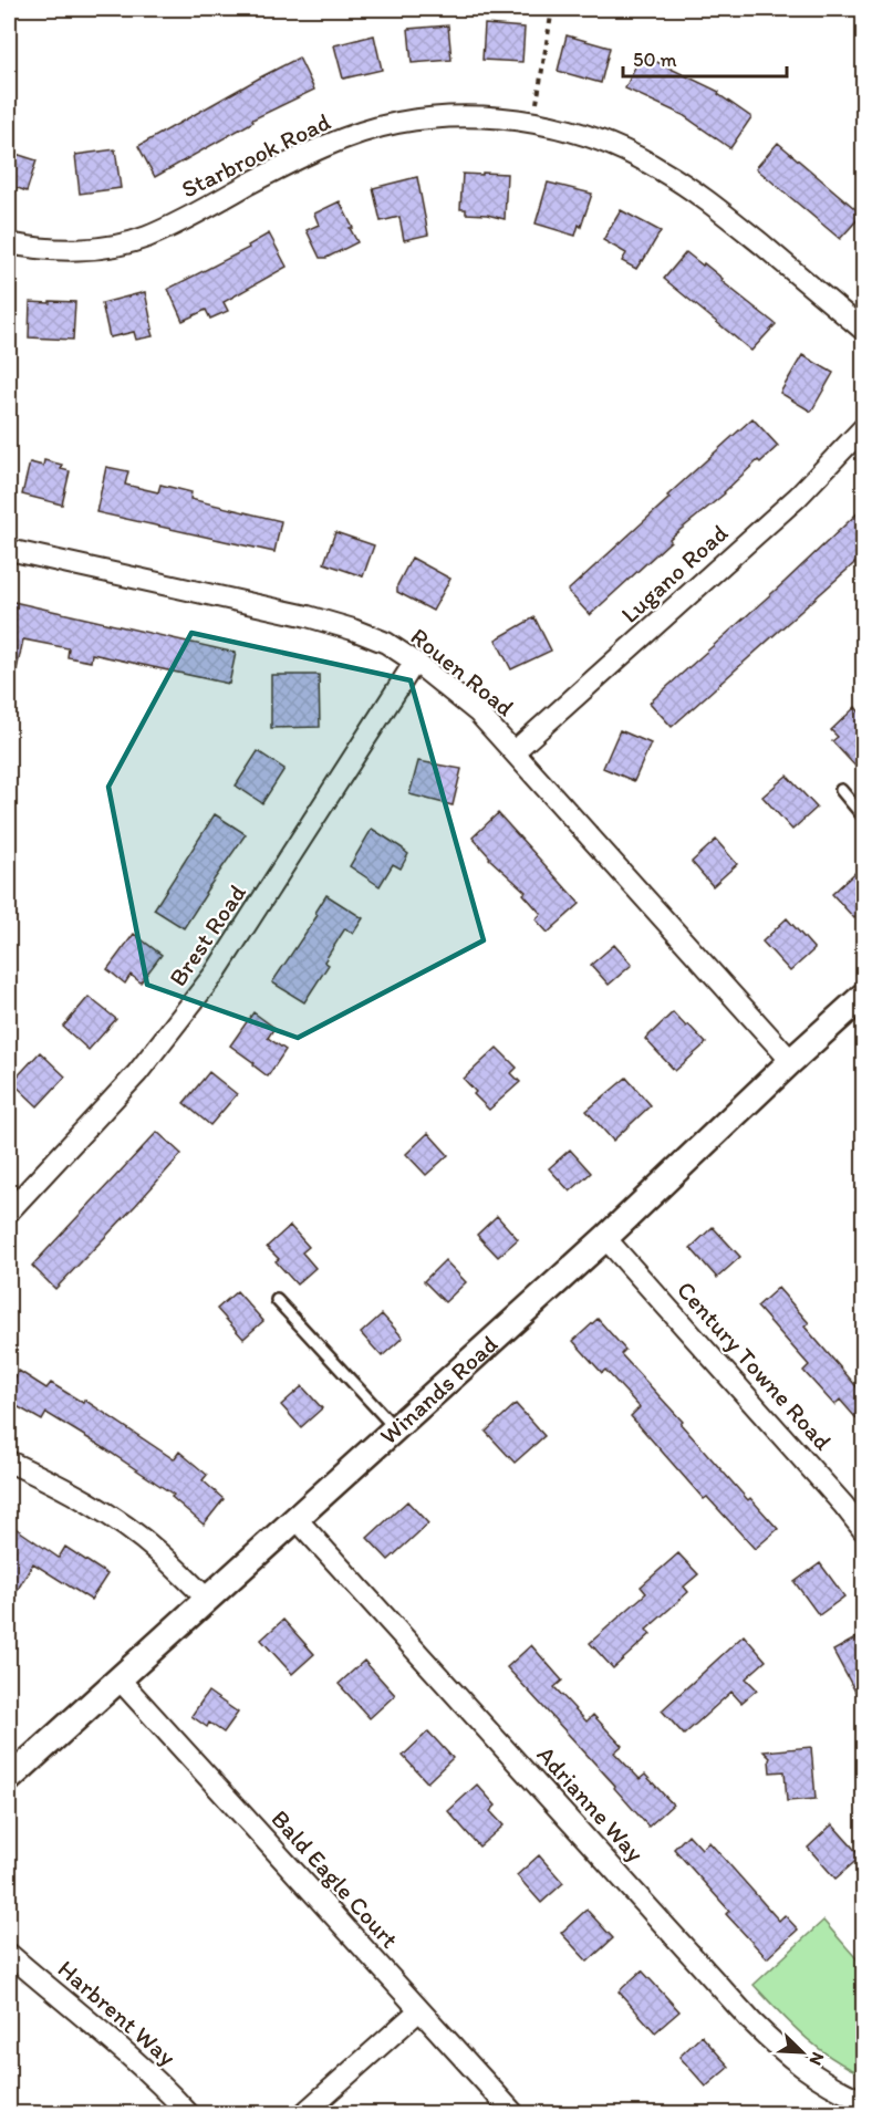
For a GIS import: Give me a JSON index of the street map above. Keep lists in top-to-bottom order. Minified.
{"streets":{"street":["Starbrook Road","Lugano Road","Rouen Road","Brest Road","Century Towne Road","Winands Road","Adrianne Way","Bald Eagle Court","Harbrent Way"]},"crossings":[["Lugano Road","Rouen Road"],["Rouen Road","Brest Road"],["Rouen Road","Winands Road"],["Century Towne Road","Winands Road"],["Winands Road","Adrianne Way"],["Winands Road","Bald Eagle Court"]],"scale_bar":"50 m","north":"bottom right"}
